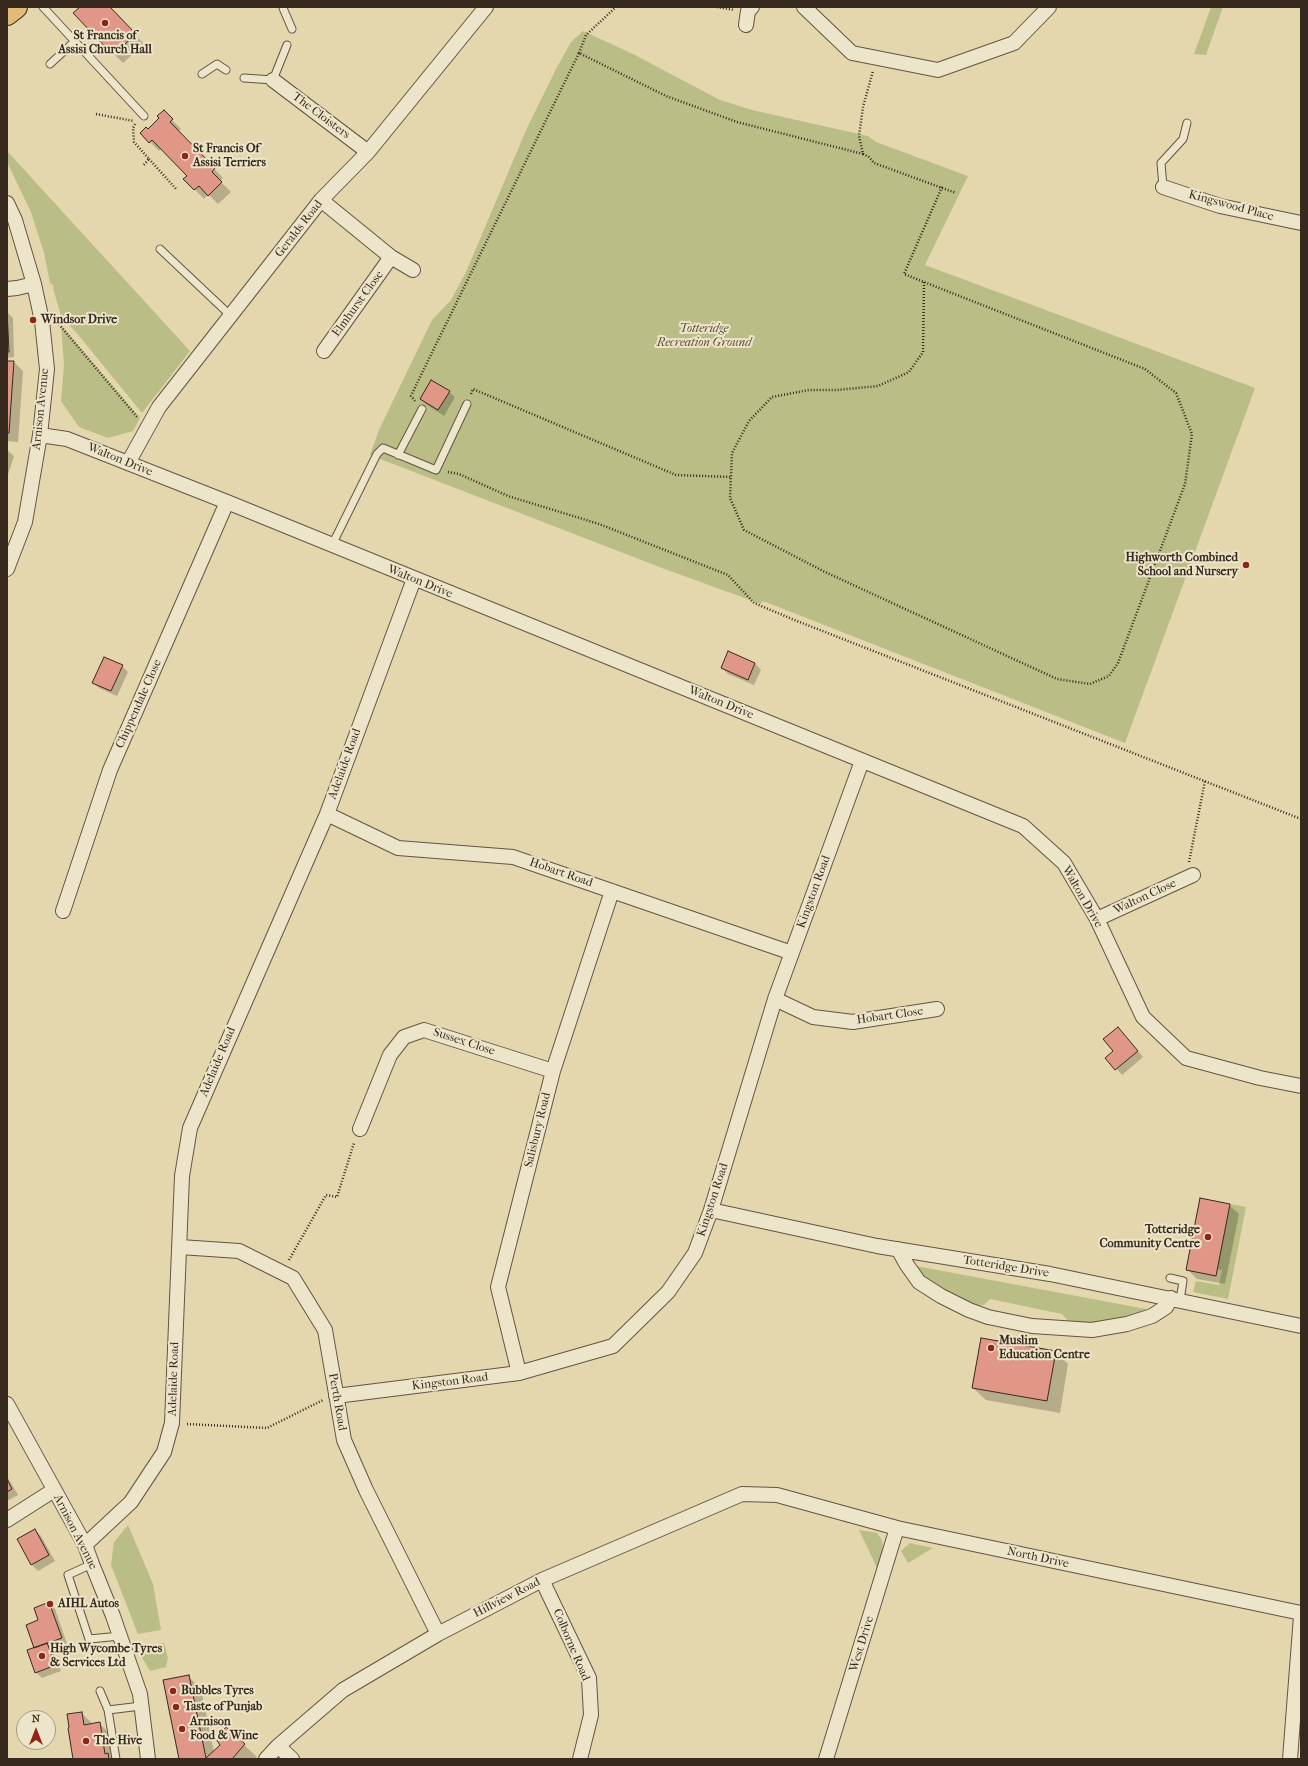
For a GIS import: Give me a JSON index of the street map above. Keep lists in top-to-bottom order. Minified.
{"streets":{"street":["The Cloisters","Kingswood Place","Geralds Road","Elmhurst Close","Arnison Avenue","Walton Drive","Chippendale Close","Adelaide Road","Hobart Road","Kingston Road","Walton Close","Hobart Close","Sussex Close","Salisbury Road","Totteridge Drive","Perth Road","North Drive","Hillview Road","West Drive","Colborne Road"]},"crossings":[["The Cloisters","Geralds Road"],["Geralds Road","Walton Drive"],["Arnison Avenue","Walton Drive"],["Arnison Avenue","Adelaide Road"],["Walton Drive","Chippendale Close"],["Walton Drive","Adelaide Road"],["Walton Drive","Kingston Road"],["Walton Drive","Walton Close"],["Adelaide Road","Hobart Road"],["Adelaide Road","Perth Road"],["Hobart Road","Kingston Road"],["Hobart Road","Salisbury Road"],["Kingston Road","Hobart Close"],["Kingston Road","Salisbury Road"],["Kingston Road","Totteridge Drive"],["Kingston Road","Perth Road"],["Sussex Close","Salisbury Road"],["Perth Road","Hillview Road"],["North Drive","Hillview Road"],["North Drive","West Drive"],["Hillview Road","Colborne Road"]],"parks":["Totteridge Recreation Ground"],"places":["St Francis of Assisi Church Hall","St Francis Of Assisi Terriers","Windsor Drive","Highworth Combined School and Nursery","Totteridge Community Centre","Muslim Education Centre","AIHL Autos","High Wycombe Tyres & Services Ltd","Bubbles Tyres","Taste of Punjab","Arnison Food & Wine","The Hive"],"north":"top"}
